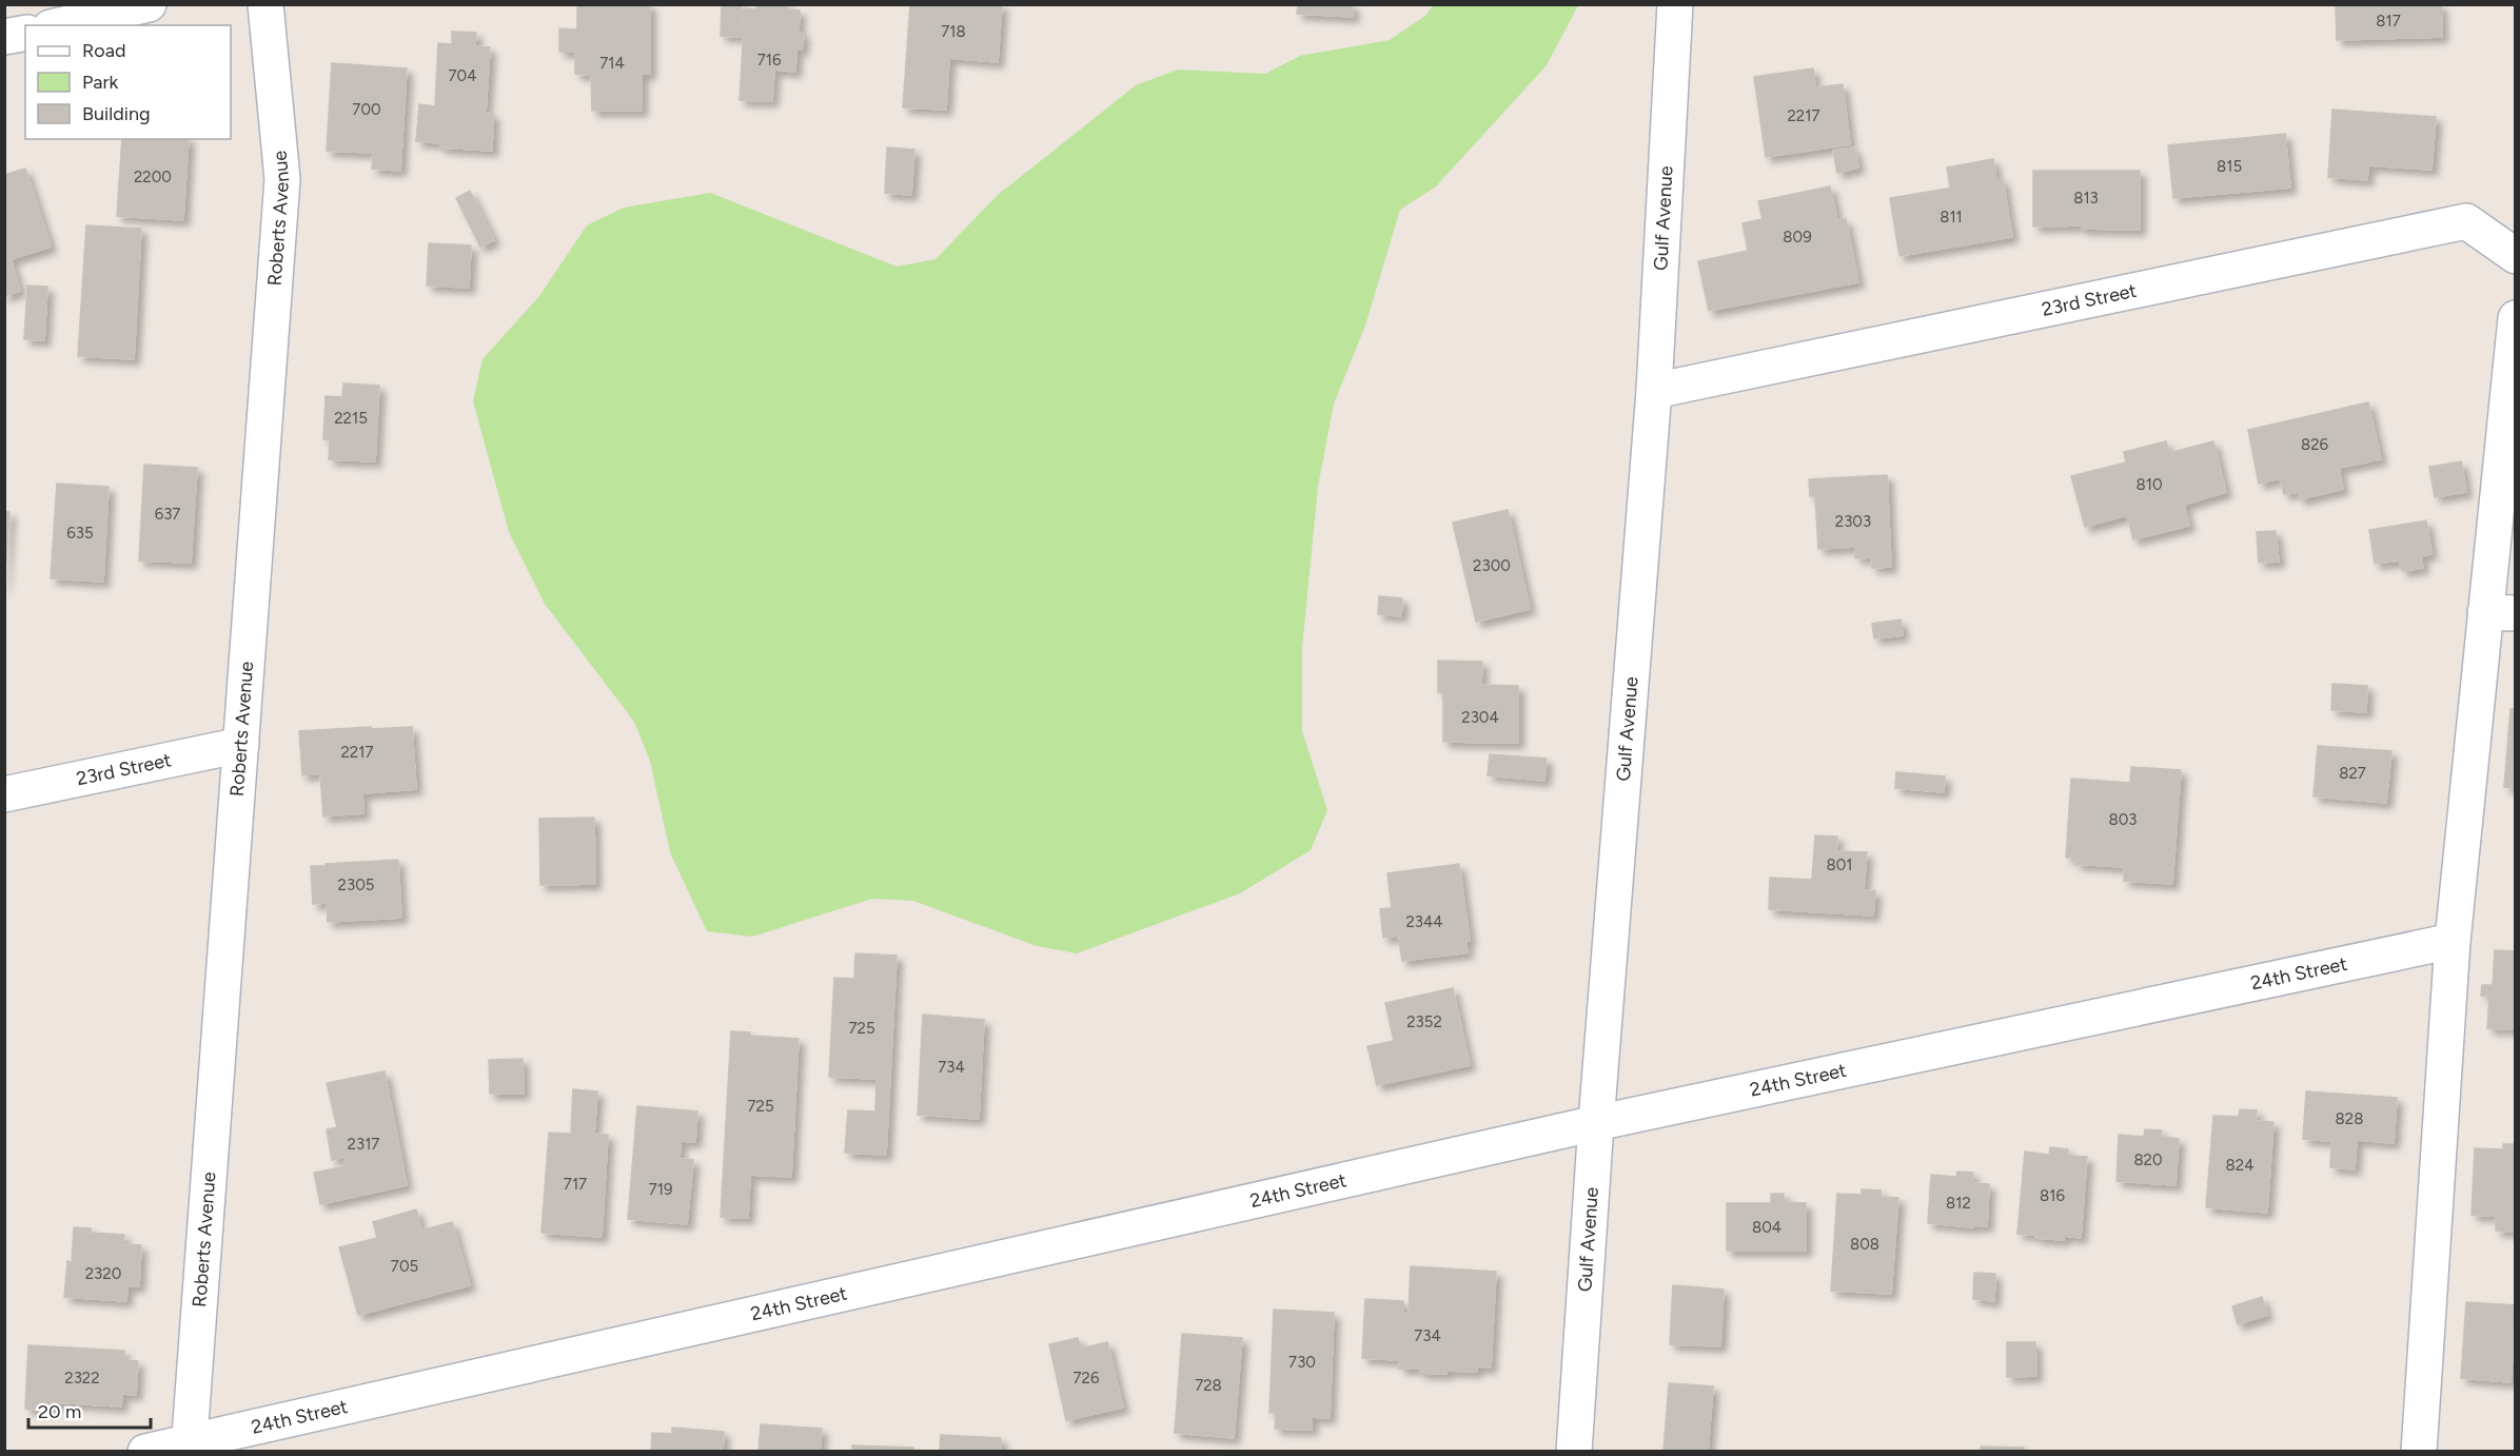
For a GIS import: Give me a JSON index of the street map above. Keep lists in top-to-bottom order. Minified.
{"streets":{"street":["Roberts Avenue","Gulf Avenue","23rd Street","24th Street"]},"crossings":[["Roberts Avenue","23rd Street"],["Roberts Avenue","24th Street"],["Gulf Avenue","23rd Street"],["Gulf Avenue","24th Street"]],"house_numbers":["817","718","716","714","704","700","2217","815","2200","813","811","809","2215","826","810","637","2303","635","2300","2304","2217","827","803","801","2305","2344","2352","725","734","725","828","2317","820","824","717","719","816","812","804","808","705","2320","734","730","2322","726","728"],"legend":["Road","Park","Building"],"scale_bar":"20 m"}
